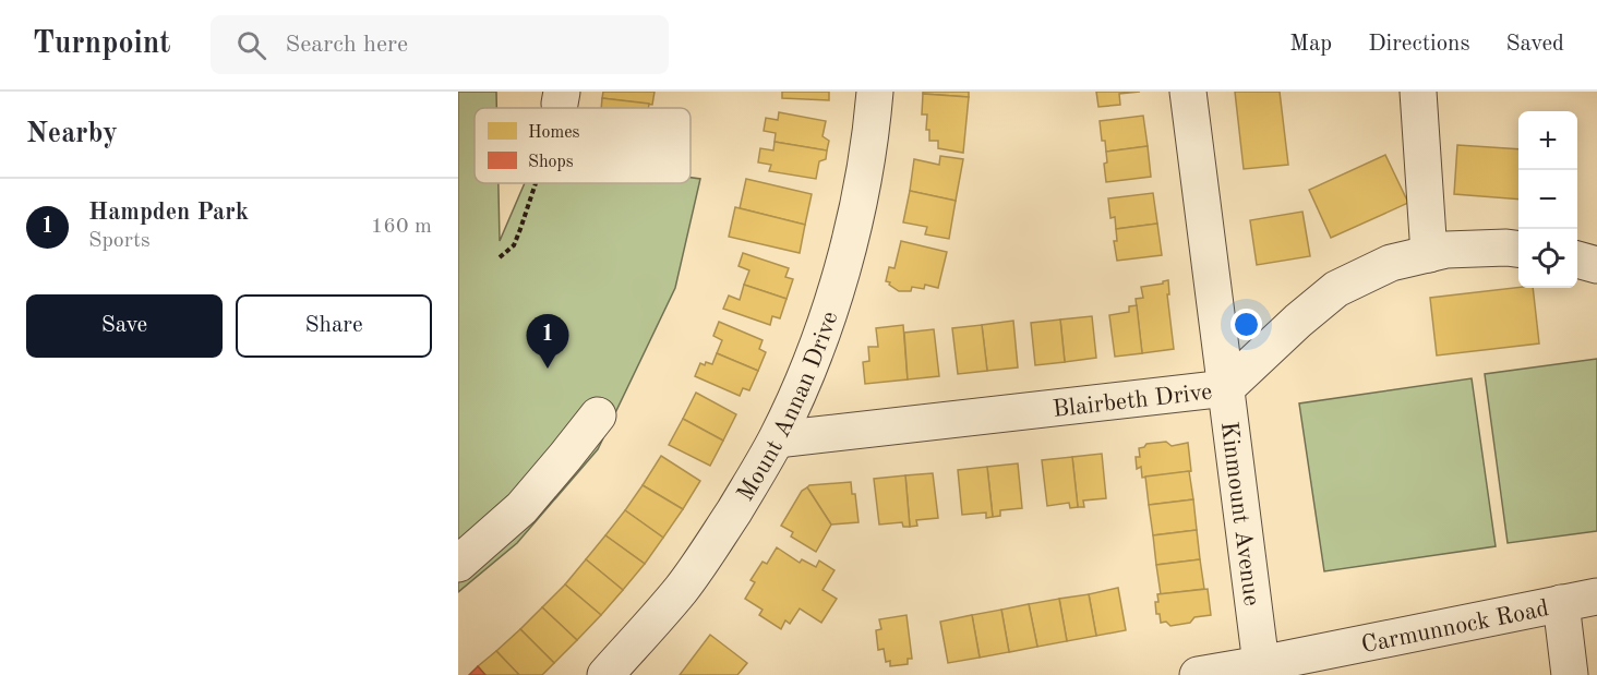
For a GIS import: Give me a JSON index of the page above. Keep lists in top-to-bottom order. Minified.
{"streets":{"street":["Blairbeth Drive","Mount Annan Drive","Kinmount Avenue","Carmunnock Road"]},"crossings":[["Blairbeth Drive","Mount Annan Drive"],["Blairbeth Drive","Kinmount Avenue"],["Kinmount Avenue","Carmunnock Road"]],"legend":["Homes","Shops"],"page":{"header":"Turnpoint","search":"Search here","nav":["Map","Directions","Saved"],"heading":"Nearby","map_buttons":["+","−"],"list":[{"mark":"1","name":"Hampden Park","note":"Sports","value":"160 m"}],"buttons":["Save","Share"],"pins":"1"}}
